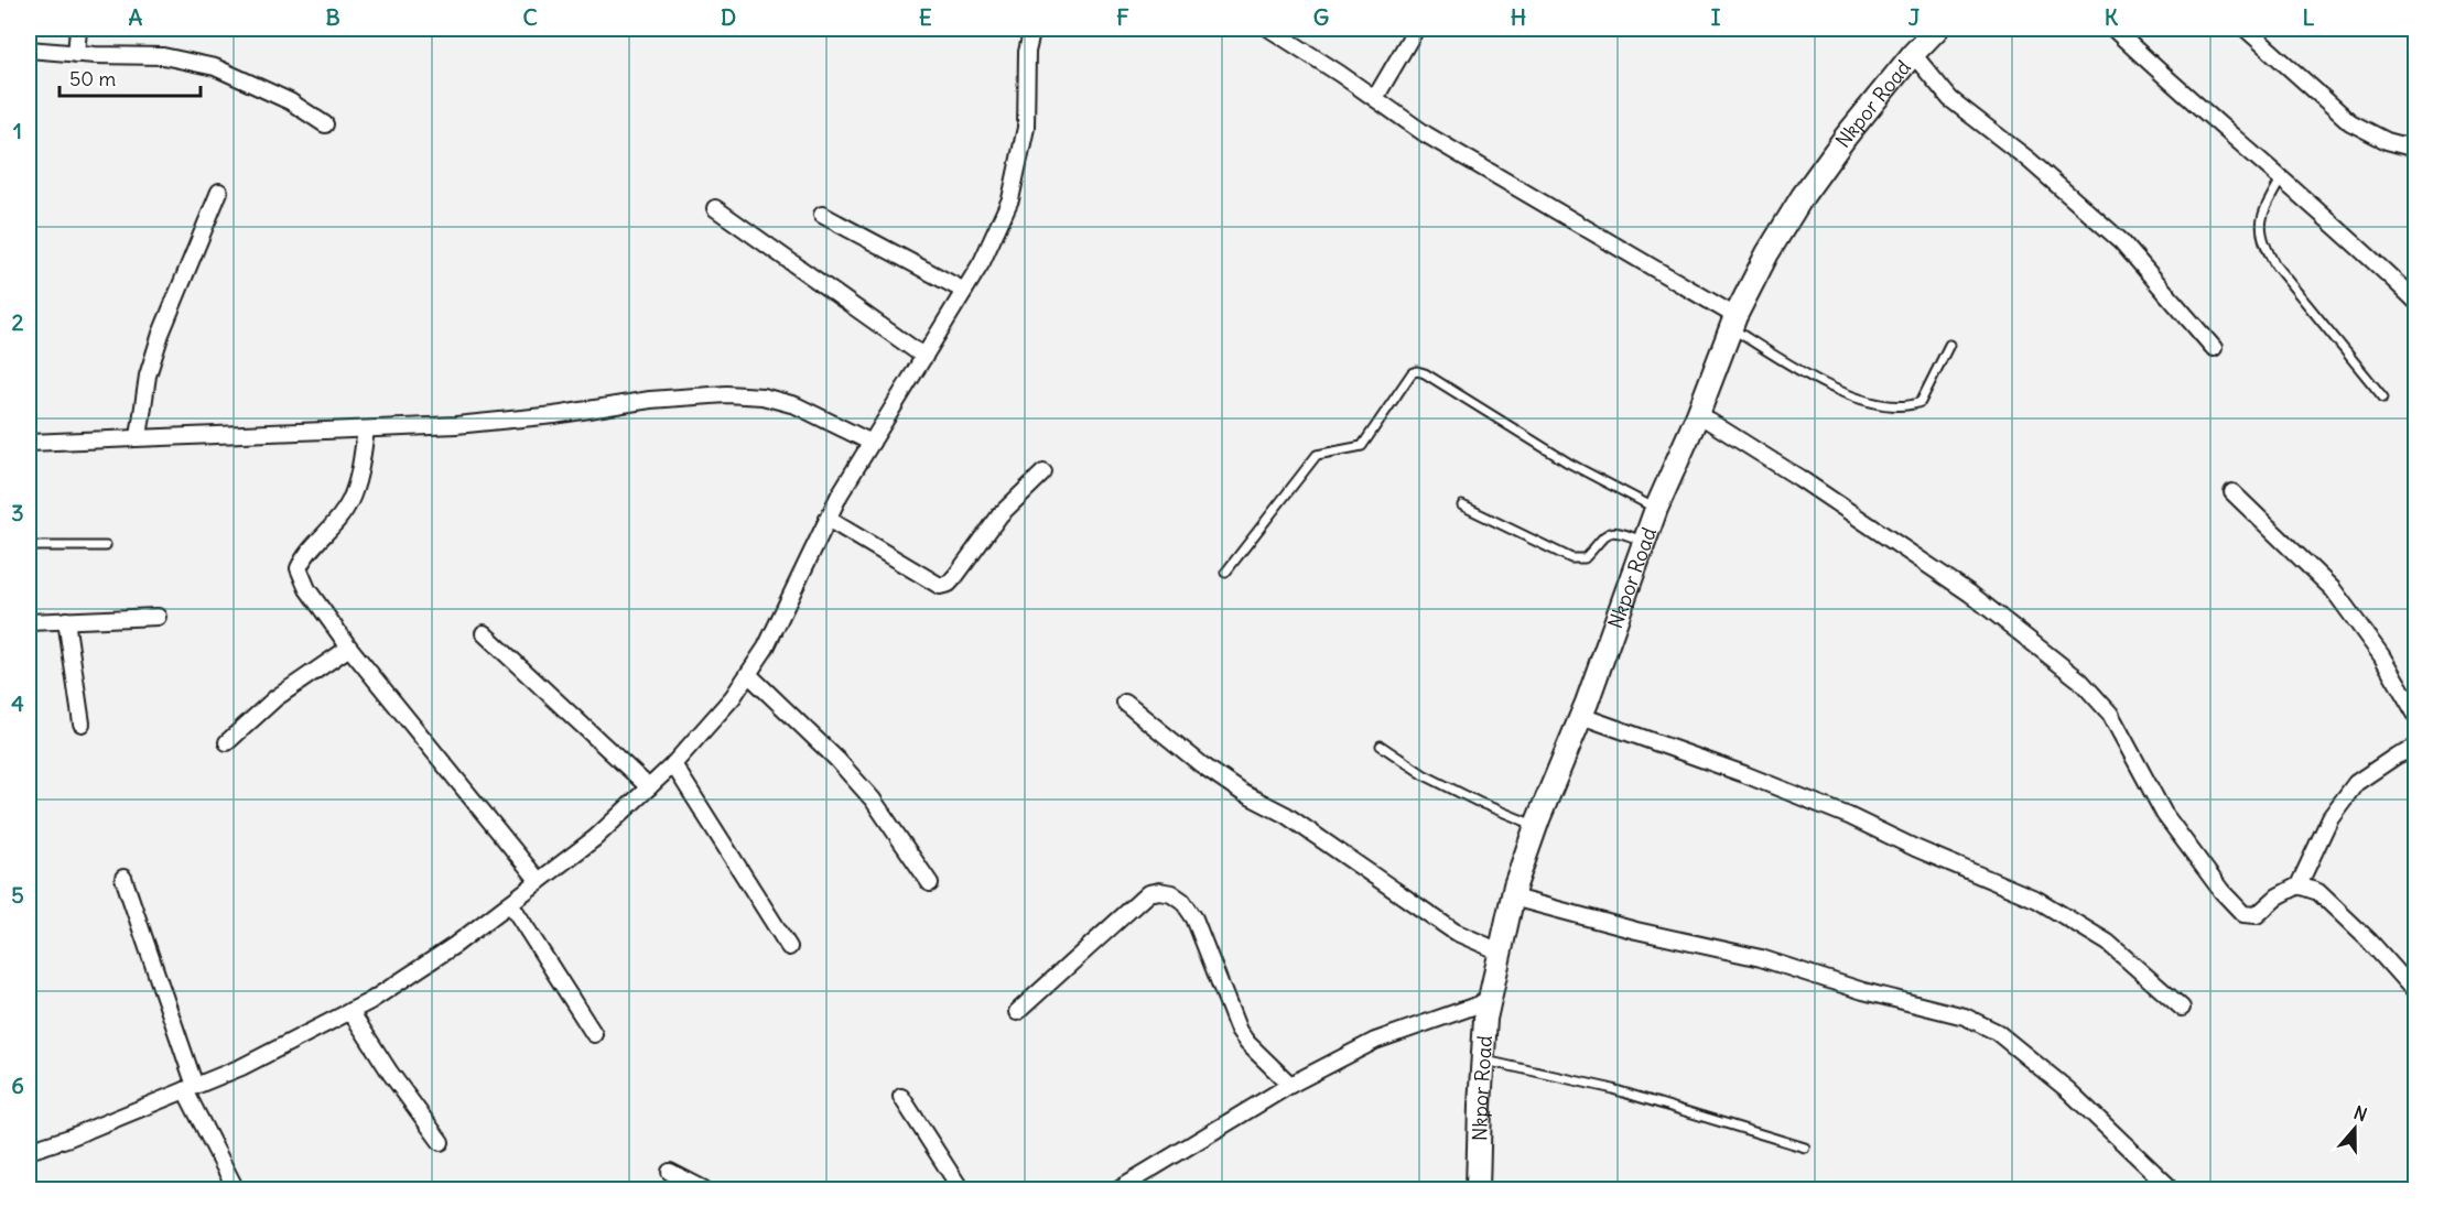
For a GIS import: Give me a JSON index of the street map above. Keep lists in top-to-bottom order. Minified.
{"streets":{"street":["Nkpor Road"]},"scale_bar":"50 m","north":"top","grid":{"columns":["A","B","C","D","E","F","G","H","I","J","K","L"],"rows":["1","2","3","4","5","6"]}}
